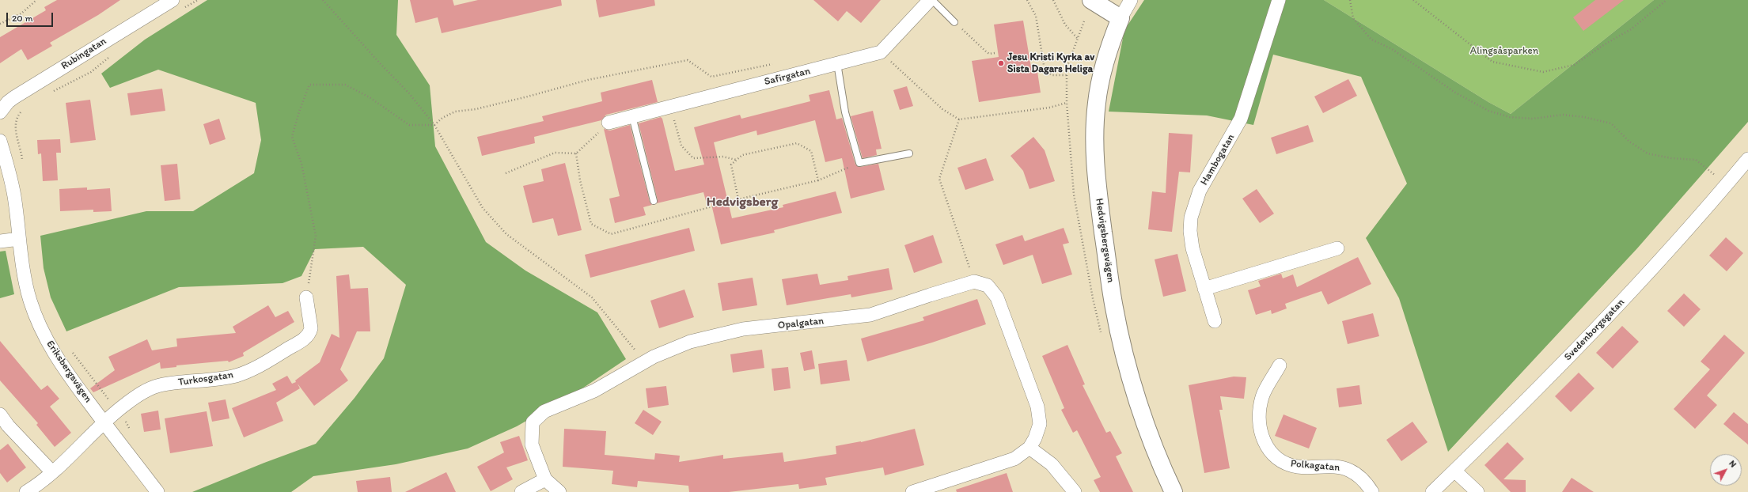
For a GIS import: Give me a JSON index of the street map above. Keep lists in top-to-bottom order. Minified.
{"streets":{"street":["Rubingatan","Safirgatan","Hambogatan","Hedvigsbergsvägen","Opalgatan","Svedenborgsgatan","Eriksbergsvägen","Turkosgatan","Polkagatan"]},"crossings":[["Eriksbergsvägen","Turkosgatan"]],"districts":["Hedvigsberg"],"parks":["Alingsåsparken"],"places":["Jesu Kristi Kyrka av Sista Dagars Heliga"],"scale_bar":"20 m","north":"top right"}
